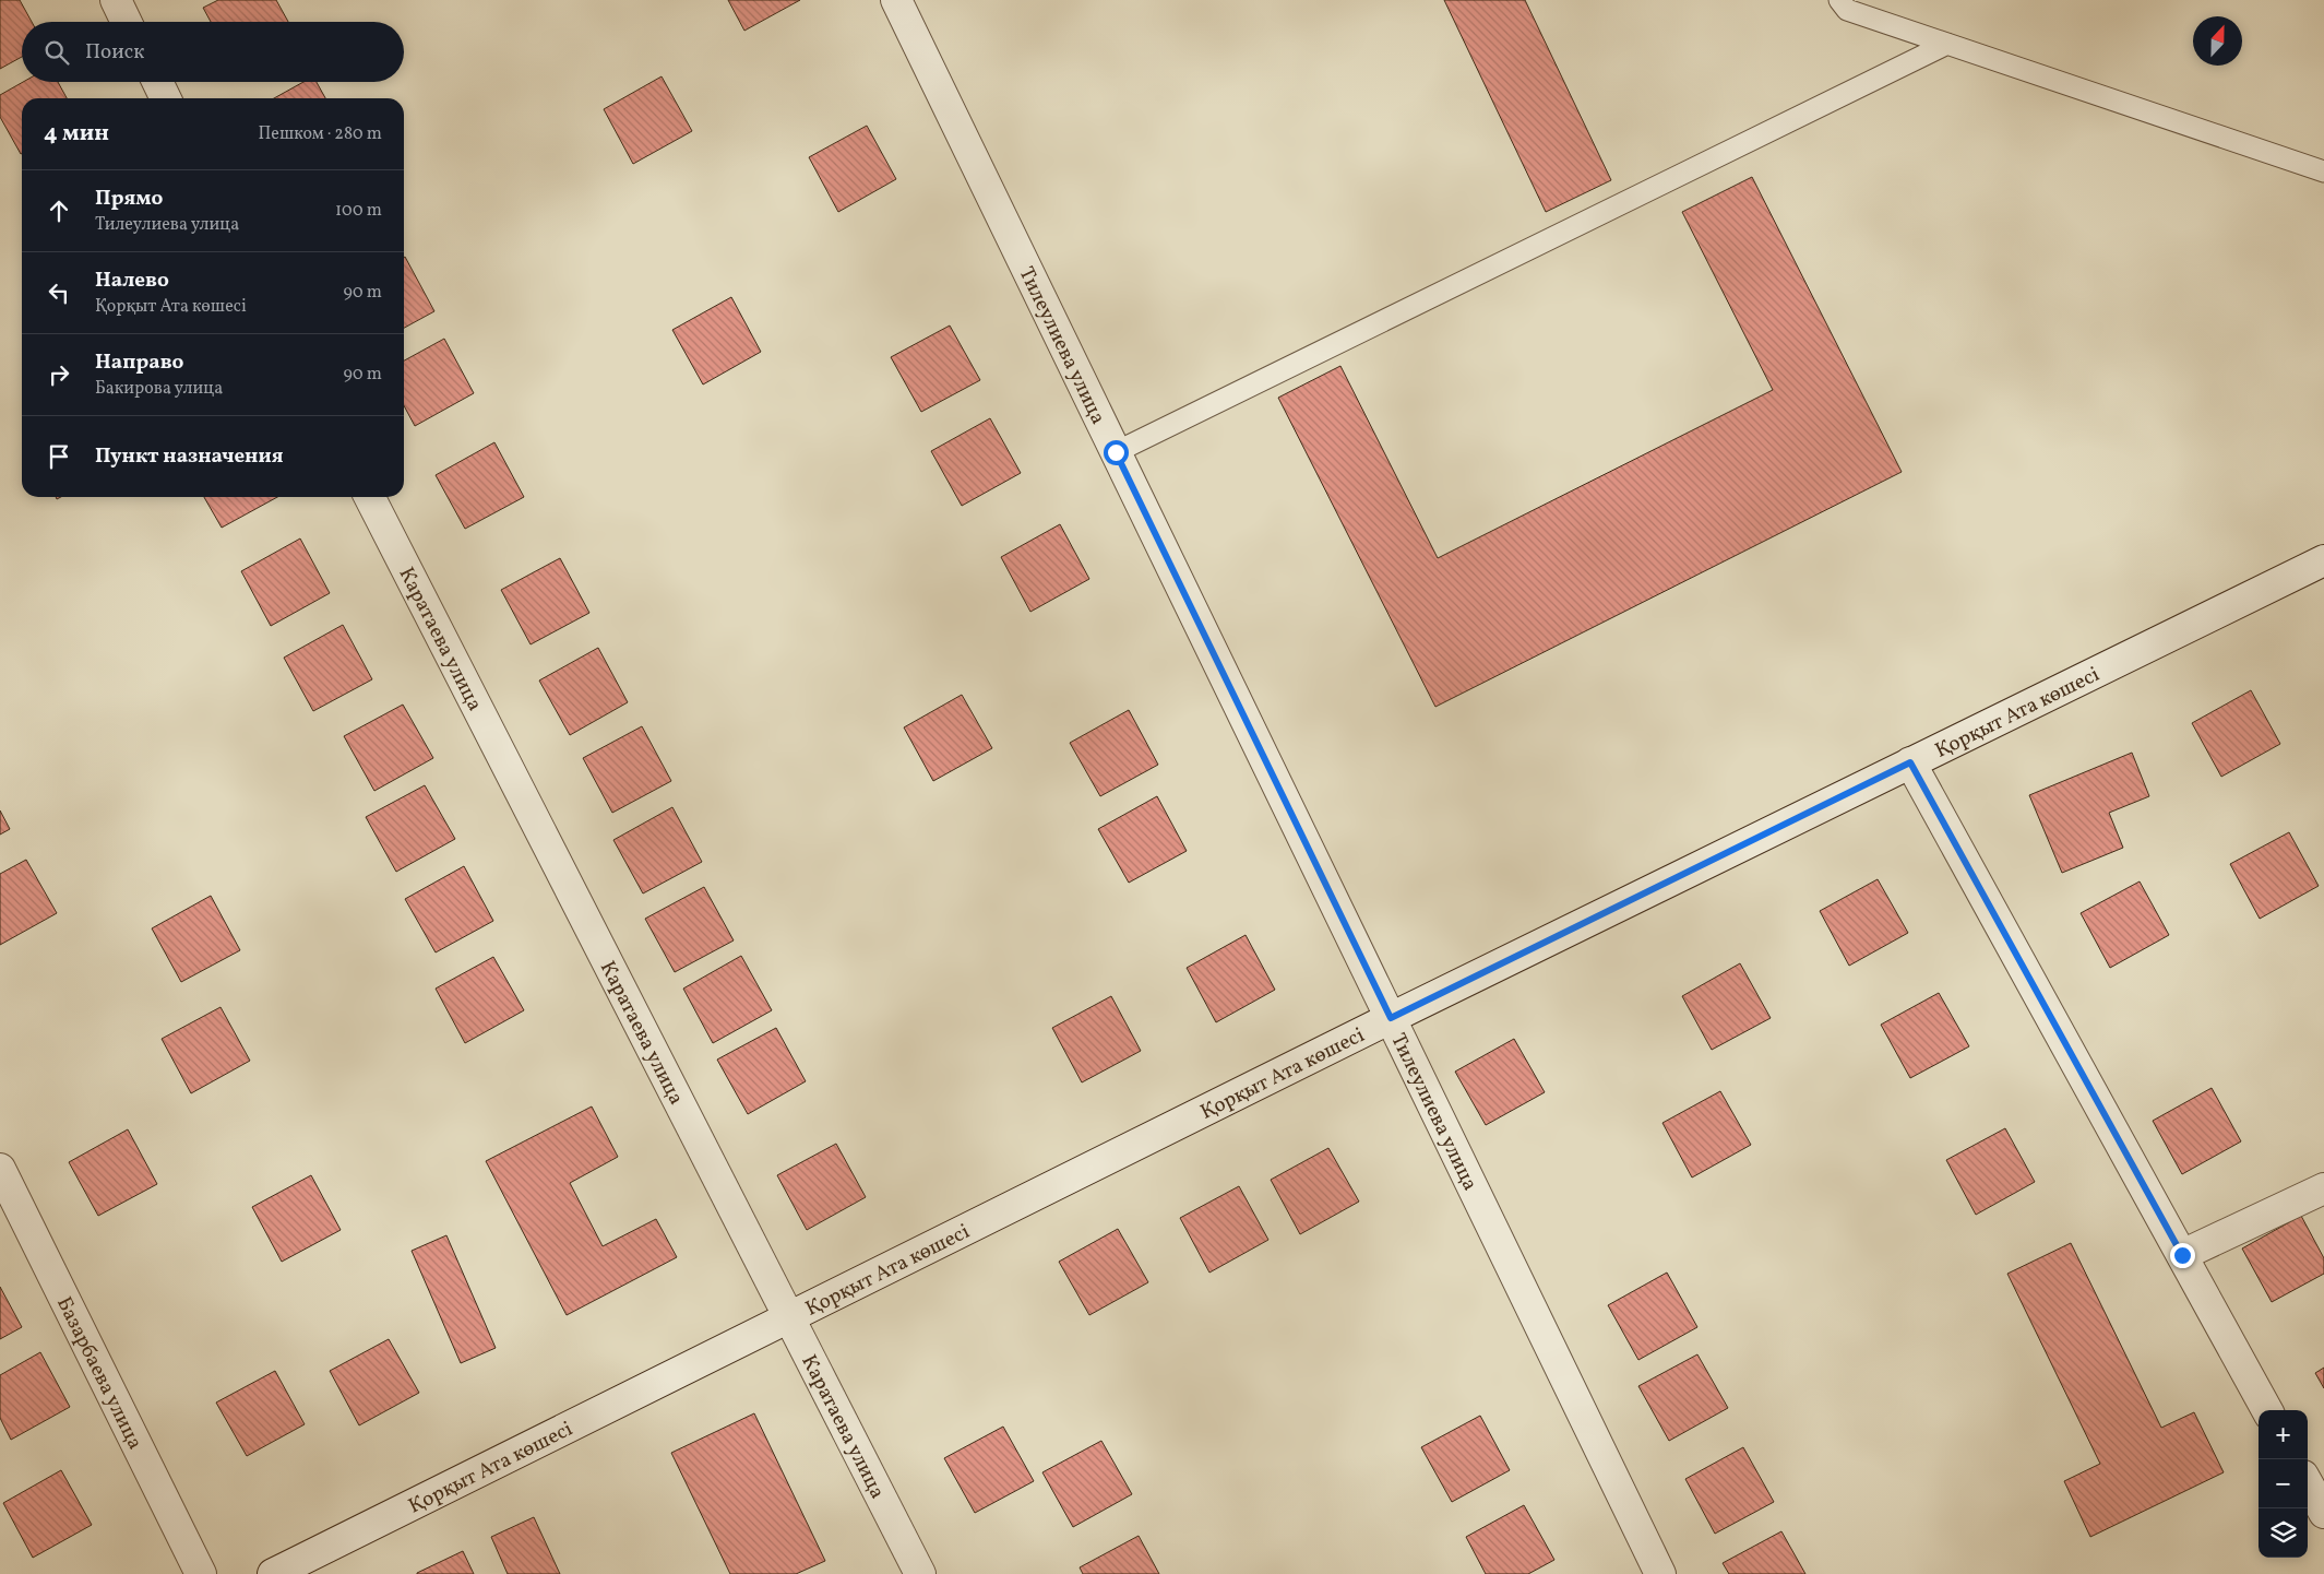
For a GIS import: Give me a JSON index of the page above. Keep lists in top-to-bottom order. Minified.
{"streets":{"street":["Тилеулиева улица","Каратаева улица","Қорқыт Ата көшесі","Базарбаева улица"]},"crossings":[["Тилеулиева улица","Қорқыт Ата көшесі"],["Каратаева улица","Қорқыт Ата көшесі"]],"north":"top","page":{"search":"Поиск","heading":["4 мин","Пешком · 280 m"],"list":[["Прямо","Тилеулиева улица","100 m"],["Налево","Қорқыт Ата көшесі","90 m"],["Направо","Бакирова улица","90 m"],"Пункт назначения"],"map_buttons":["+","−"]}}
